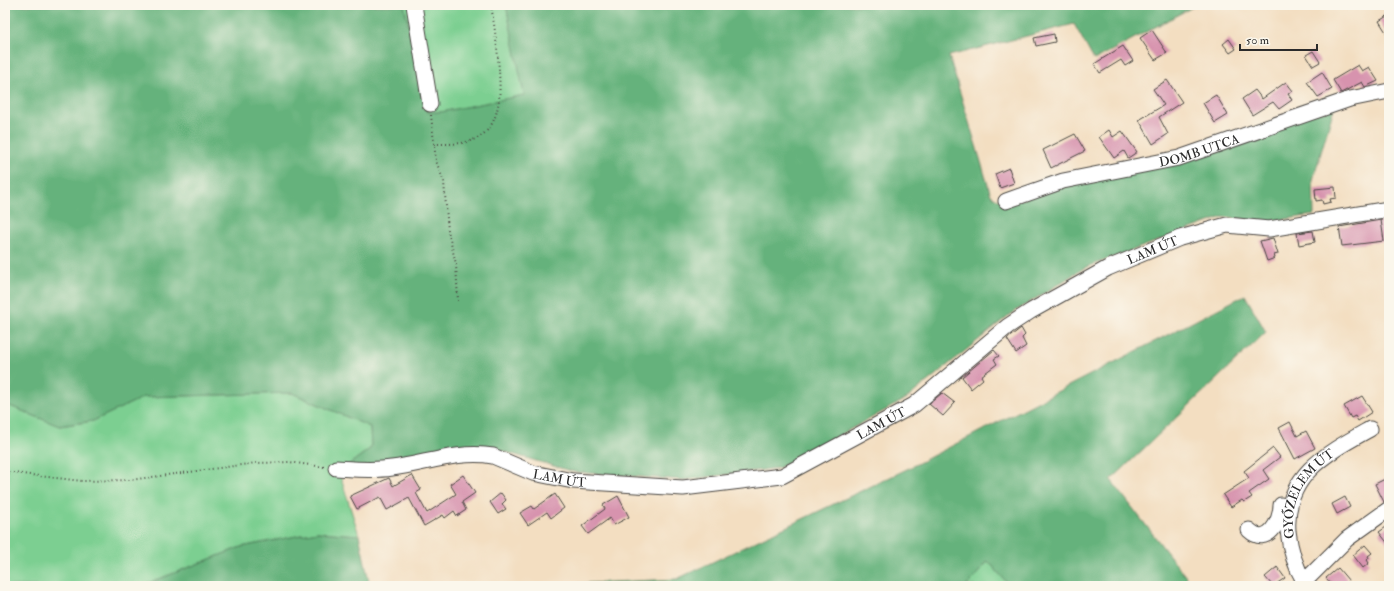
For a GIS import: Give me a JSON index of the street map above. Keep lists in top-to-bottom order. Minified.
{"streets":{"street":["DOMB UTCA","LAM ÚT","GYŐZELEM ÚT"]},"scale_bar":"50 m"}
